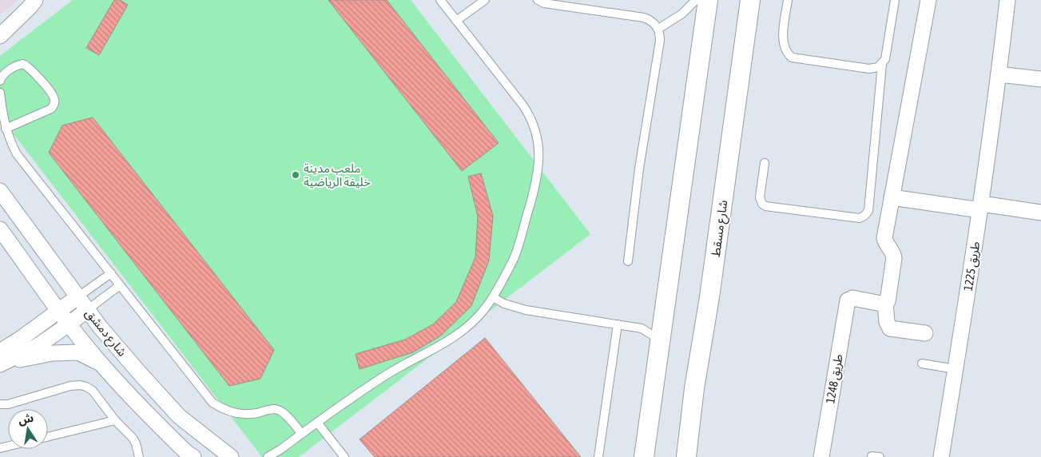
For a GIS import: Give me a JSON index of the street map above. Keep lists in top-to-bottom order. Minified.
{"streets":{"street":["شارع مسقط","طريق 1225","شارع دمشق","طريق 1248"]},"places":["ملعب مدينة خليفة الرياضية"],"north":"top"}
